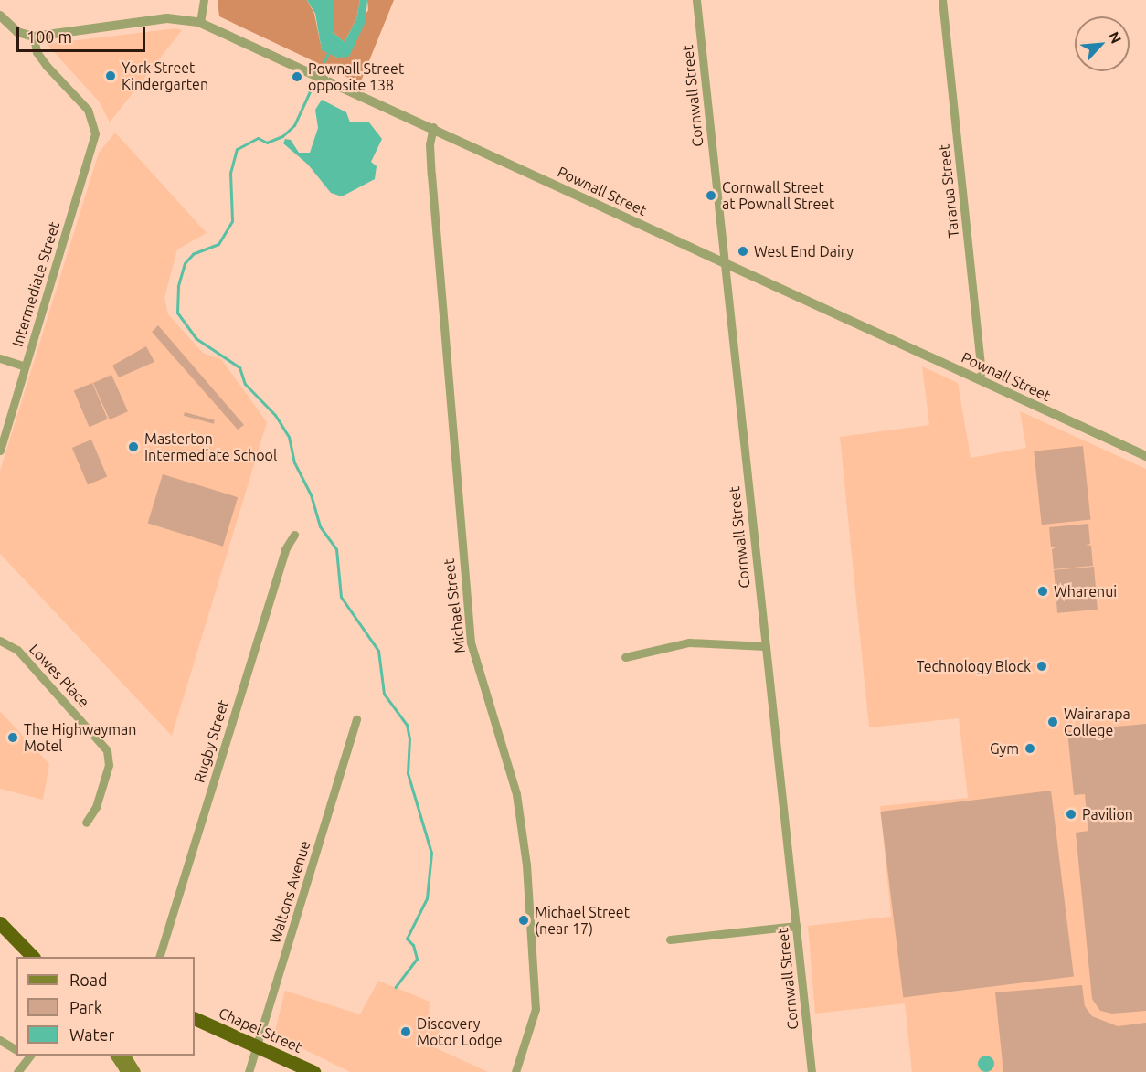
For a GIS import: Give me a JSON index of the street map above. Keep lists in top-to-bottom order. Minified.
{"streets":{"highway":["Chapel Street"],"street":["Cornwall Street","Pownall Street","Tararua Street","Intermediate Street","Michael Street","Lowes Place","Rugby Street","Waltons Avenue"]},"crossings":[["Cornwall Street","Pownall Street"],["Pownall Street","Tararua Street"],["Pownall Street","Intermediate Street"],["Pownall Street","Michael Street"],["Waltons Avenue","Chapel Street"]],"places":["York Street Kindergarten","Pownall Street opposite 138","Cornwall Street at Pownall Street","West End Dairy","Masterton Intermediate School","Wharenui","Technology Block","Wairarapa College","The Highwayman Motel","Gym","Pavilion","Michael Street (near 17)","Discovery Motor Lodge"],"legend":["Road","Park","Water"],"scale_bar":"100 m","north":"top right"}
